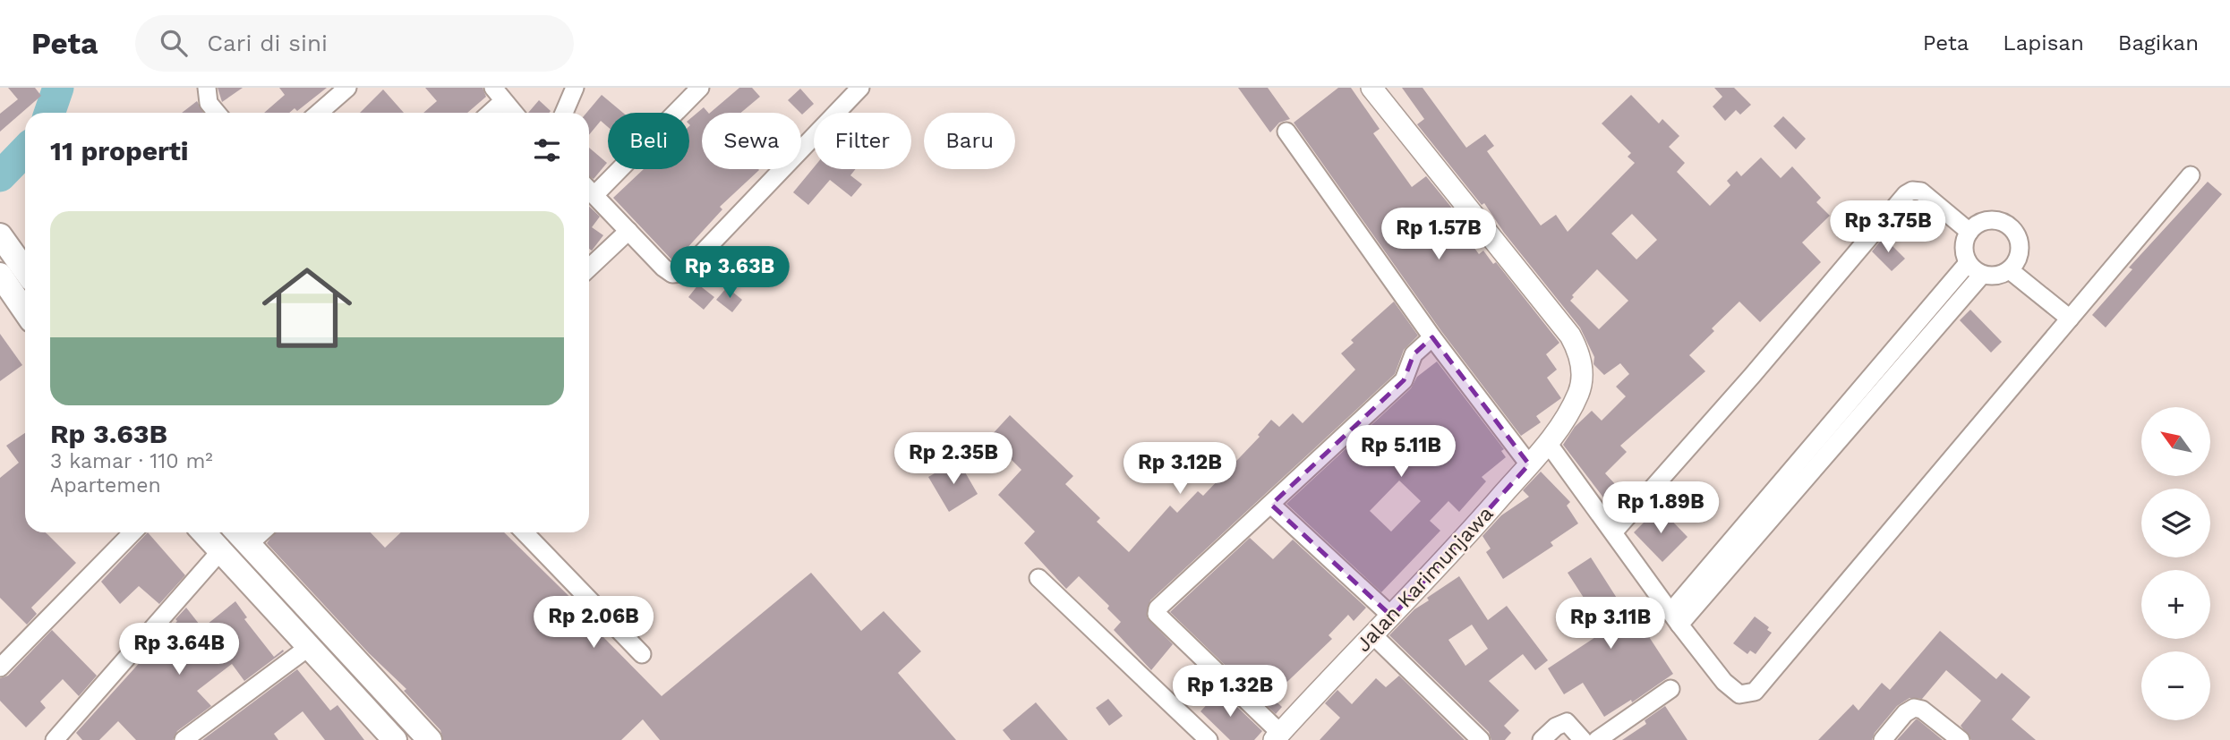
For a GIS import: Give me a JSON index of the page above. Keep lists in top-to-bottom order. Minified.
{"streets":{"street":["Jalan Karimunjawa"]},"north":"top left","page":{"header":"Peta","search":"Cari di sini","nav":["Peta","Lapisan","Bagikan"],"chip":["Beli","Sewa","Filter","Baru"],"heading":"11 properti","list":[{"name":"Rp 3.63B","note":"3 kamar · 110 m² · Apartemen"}],"price":["Rp 3.75B","Rp 1.57B","Rp 3.63B","Rp 5.11B","Rp 2.35B","Rp 3.12B","Rp 1.89B","Rp 2.06B","Rp 3.11B","Rp 3.64B","Rp 1.32B"],"map_buttons":["+","−"]}}
